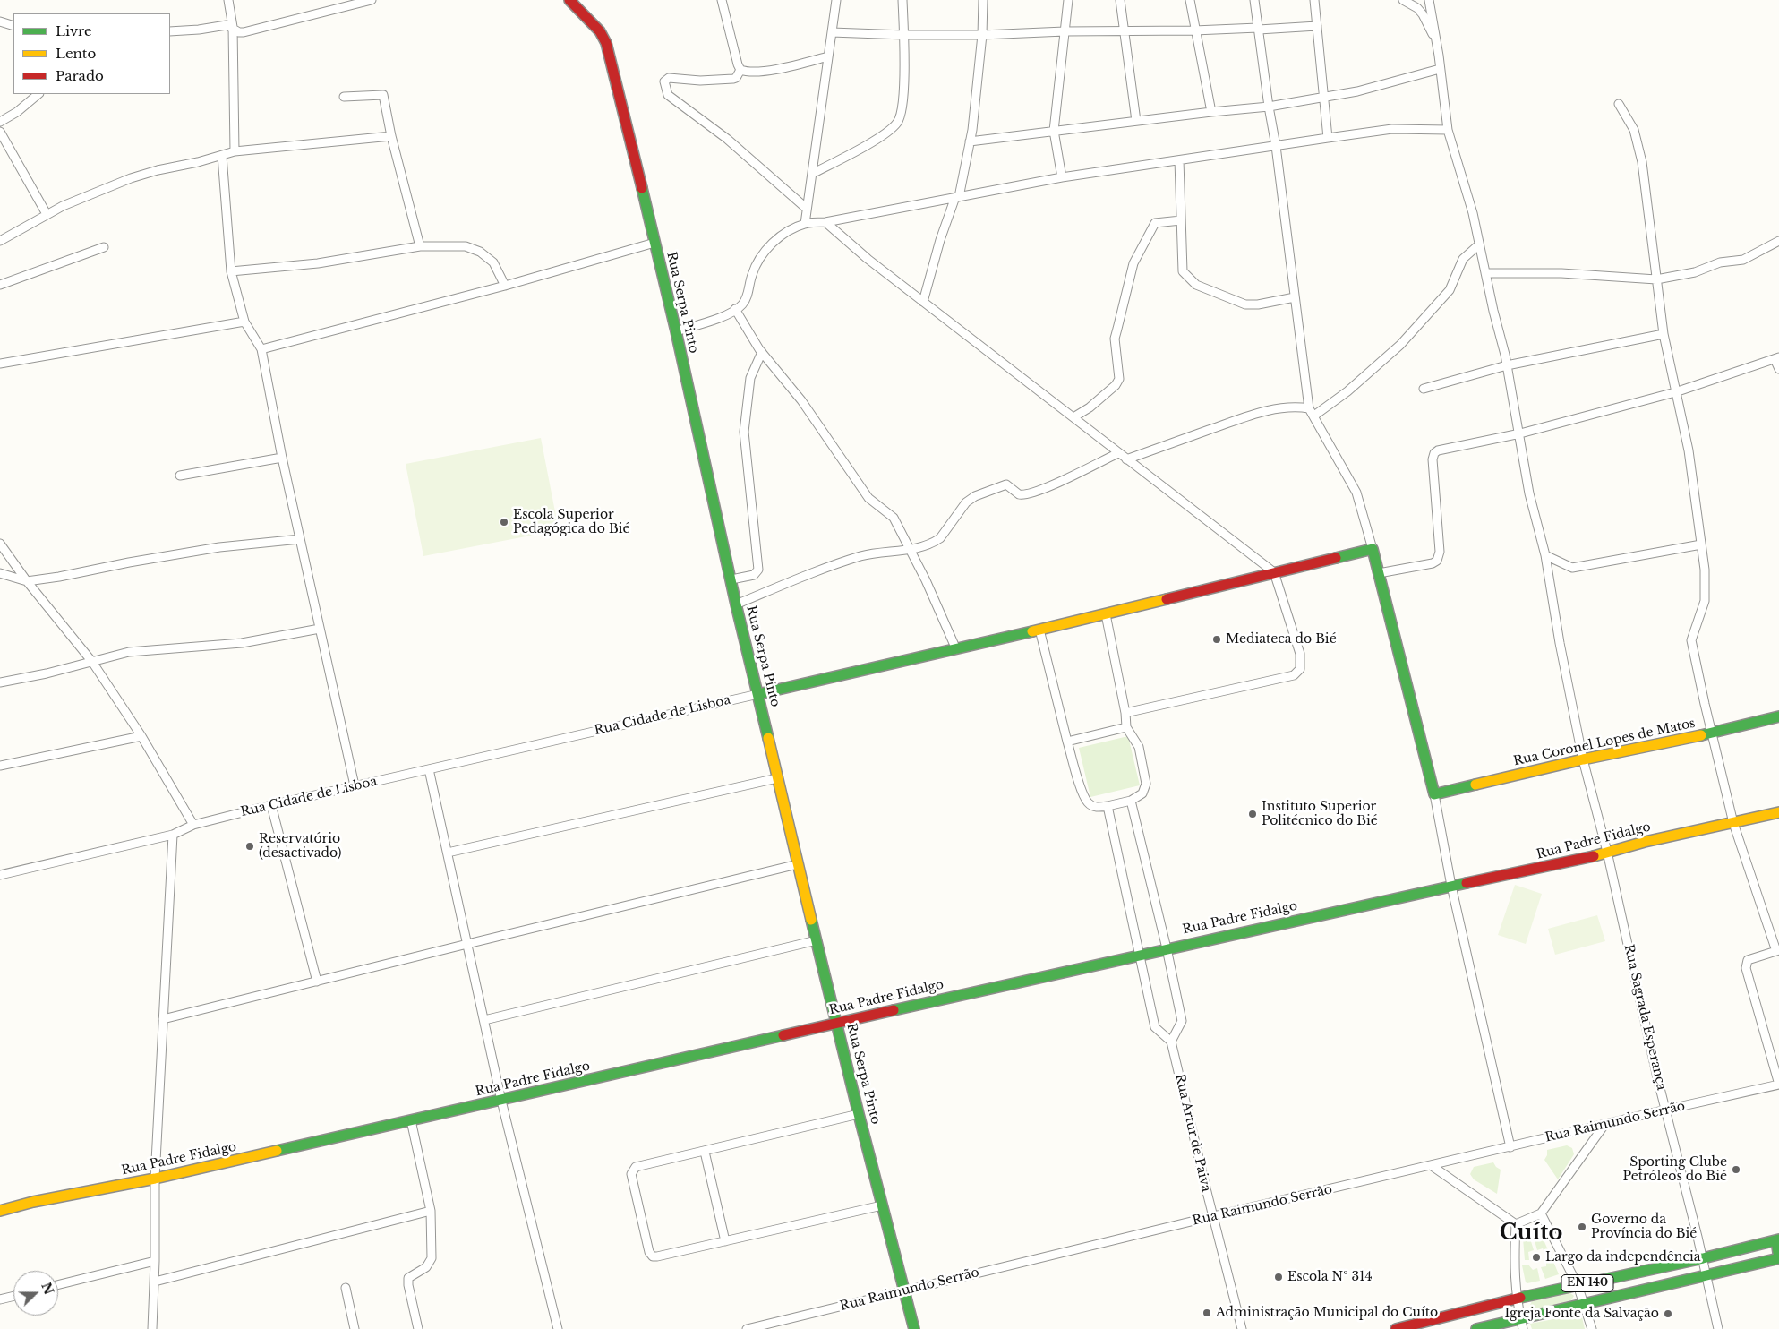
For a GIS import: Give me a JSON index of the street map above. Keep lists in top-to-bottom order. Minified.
{"streets":{"street":["Rua Serpa Pinto","Rua Cidade de Lisboa","Rua Coronel Lopes de Matos","Rua Padre Fidalgo","Rua Sagrada Esperança","Rua Raimundo Serrão","Rua Artur de Paiva","EN 140"]},"crossings":[["Rua Serpa Pinto","Rua Cidade de Lisboa"],["Rua Serpa Pinto","Rua Padre Fidalgo"],["Rua Serpa Pinto","Rua Raimundo Serrão"],["Rua Coronel Lopes de Matos","Rua Sagrada Esperança"],["Rua Padre Fidalgo","Rua Sagrada Esperança"],["Rua Sagrada Esperança","Rua Raimundo Serrão"],["Rua Sagrada Esperança","EN 140"],["Rua Raimundo Serrão","Rua Artur de Paiva"]],"districts":["Cuíto"],"places":["Escola Superior Pedagógica do Bié","Mediateca do Bié","Instituto Superior Politécnico do Bié","Reservatório (desactivado)","Sporting Clube Petróleos do Bié","Governo da Província do Bié","Largo da independência","Escola Nº 314","Administração Municipal do Cuíto","Igreja Fonte da Salvação"],"legend":["Livre","Lento","Parado"],"north":"right"}
